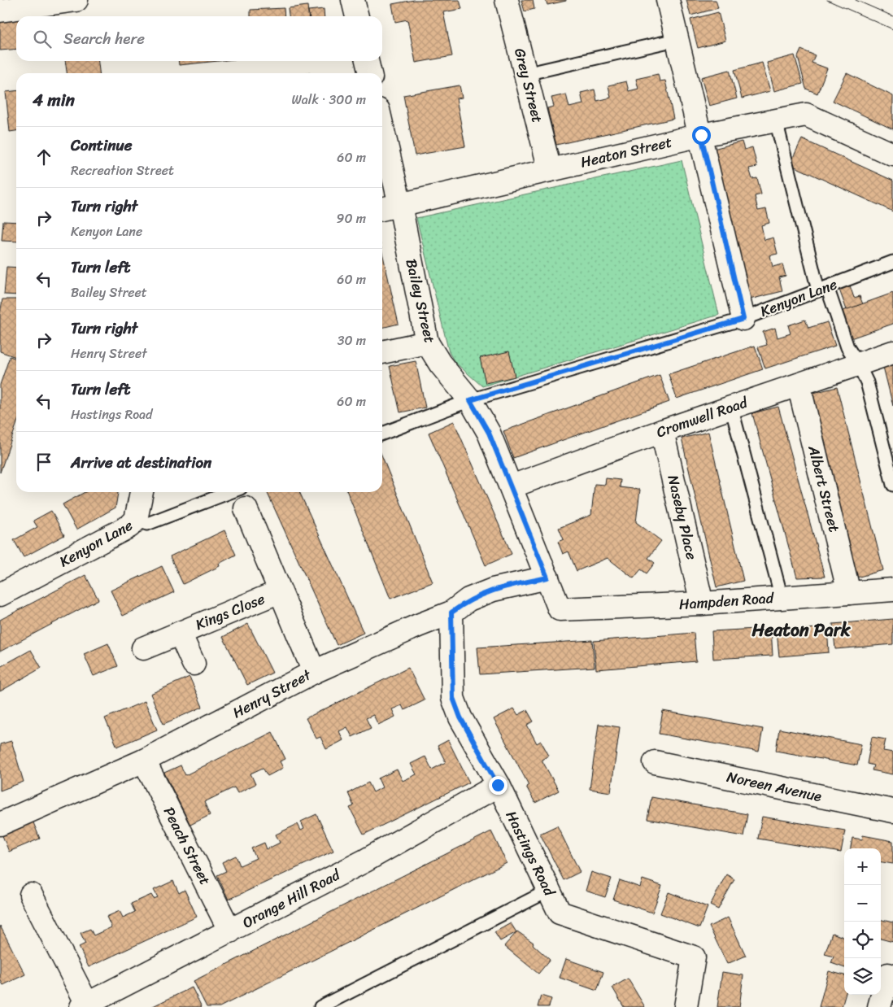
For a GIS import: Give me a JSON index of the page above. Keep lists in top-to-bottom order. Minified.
{"streets":{"street":["Grey Street","Heaton Street","Kenyon Lane","Bailey Street","Cromwell Road","Albert Street","Naseby Place","Hampden Road","Kings Close","Henry Street","Noreen Avenue","Peach Street","Hastings Road","Orange Hill Road"]},"crossings":[["Grey Street","Heaton Street"],["Heaton Street","Bailey Street"],["Kenyon Lane","Bailey Street"],["Kenyon Lane","Kings Close"],["Bailey Street","Cromwell Road"],["Bailey Street","Hampden Road"],["Bailey Street","Henry Street"],["Cromwell Road","Albert Street"],["Cromwell Road","Naseby Place"],["Albert Street","Hampden Road"],["Naseby Place","Hampden Road"],["Kings Close","Henry Street"],["Henry Street","Peach Street"],["Henry Street","Hastings Road"],["Peach Street","Orange Hill Road"],["Hastings Road","Orange Hill Road"]],"districts":["Heaton Park"],"page":{"search":"Search here","heading":["4 min","Walk · 300 m"],"list":[["Continue","Recreation Street","60 m"],["Turn right","Kenyon Lane","90 m"],["Turn left","Bailey Street","60 m"],["Turn right","Henry Street","30 m"],["Turn left","Hastings Road","60 m"],"Arrive at destination"],"map_buttons":["+","−"]}}
